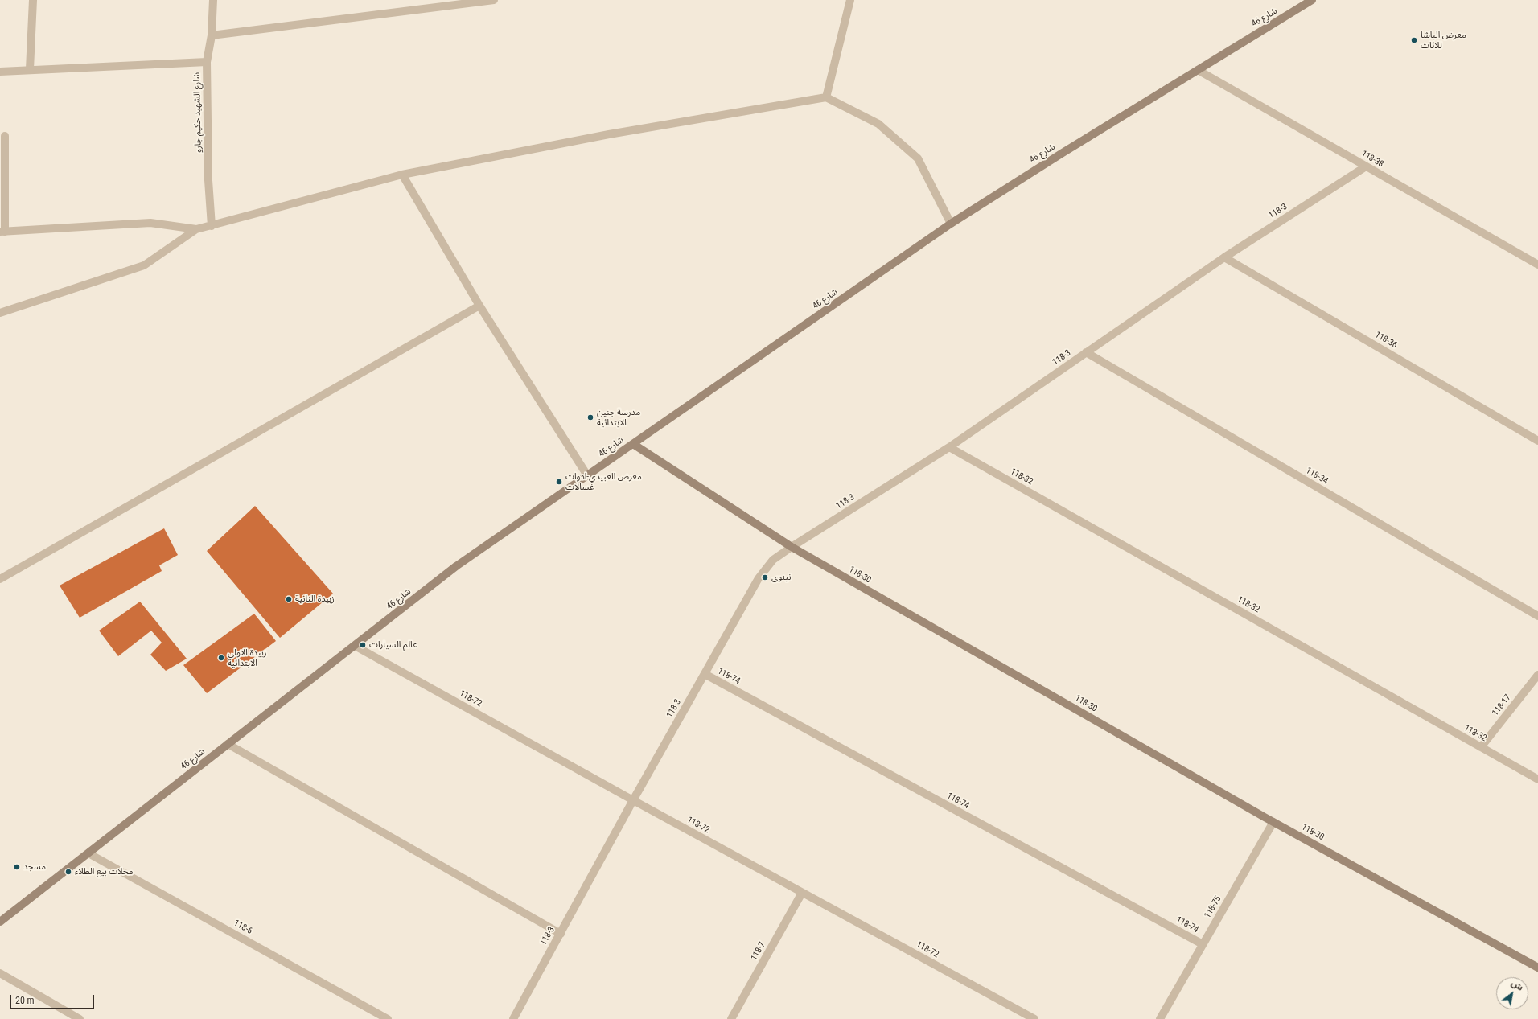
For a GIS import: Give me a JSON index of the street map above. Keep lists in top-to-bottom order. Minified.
{"streets":{"main road":["شارع 46","118-30"],"street":["شارع الشهيد حكيم جارو","118-38","118-3","118-36","118-34","118-32","118-74","118-72","118-17","118-75","118-6","118-7"]},"crossings":[["شارع 46","118-38"],["شارع 46","118-30"],["شارع 46","118-72"],["شارع 46","118-6"],["118-38","118-3"],["118-3","118-36"],["118-3","118-34"],["118-3","118-32"],["118-3","118-30"],["118-3","118-74"],["118-3","118-72"],["118-32","118-17"],["118-30","118-75"],["118-74","118-75"],["118-72","118-7"]],"places":["معرض الباشا للاثاث","مدرسة جنين الابتدائية","معرض العبيدي-ادوات غسالات","نينوى","زبيدة الثانية","عالم السيارات","زبيدة الاولى الابتدائية","مسجد","محلات بيع الطلاء"],"scale_bar":"20 m","north":"top right"}
